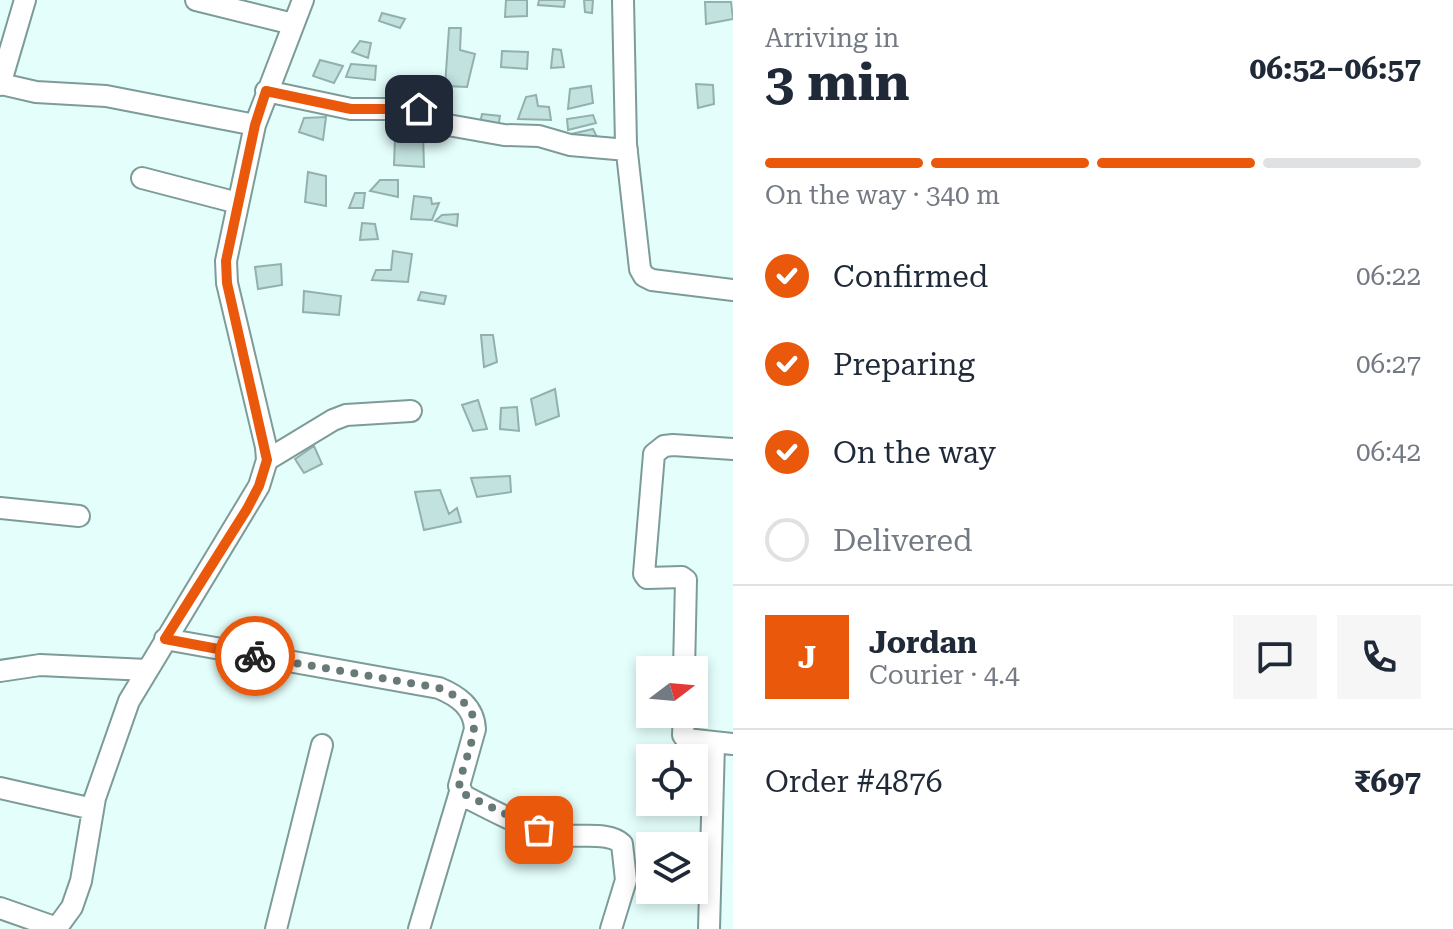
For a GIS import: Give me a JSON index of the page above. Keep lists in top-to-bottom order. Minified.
{"north":"right","page":{"heading":["3 min","Arriving in","06:52–06:57"],"panel":["Jordan","Courier · 4.4","Order #4876","₹697"],"bar":"On the way · 340 m","list":[["Confirmed","06:22"],["Preparing","06:27"],["On the way","06:42"],"Delivered"],"round":"J"}}
